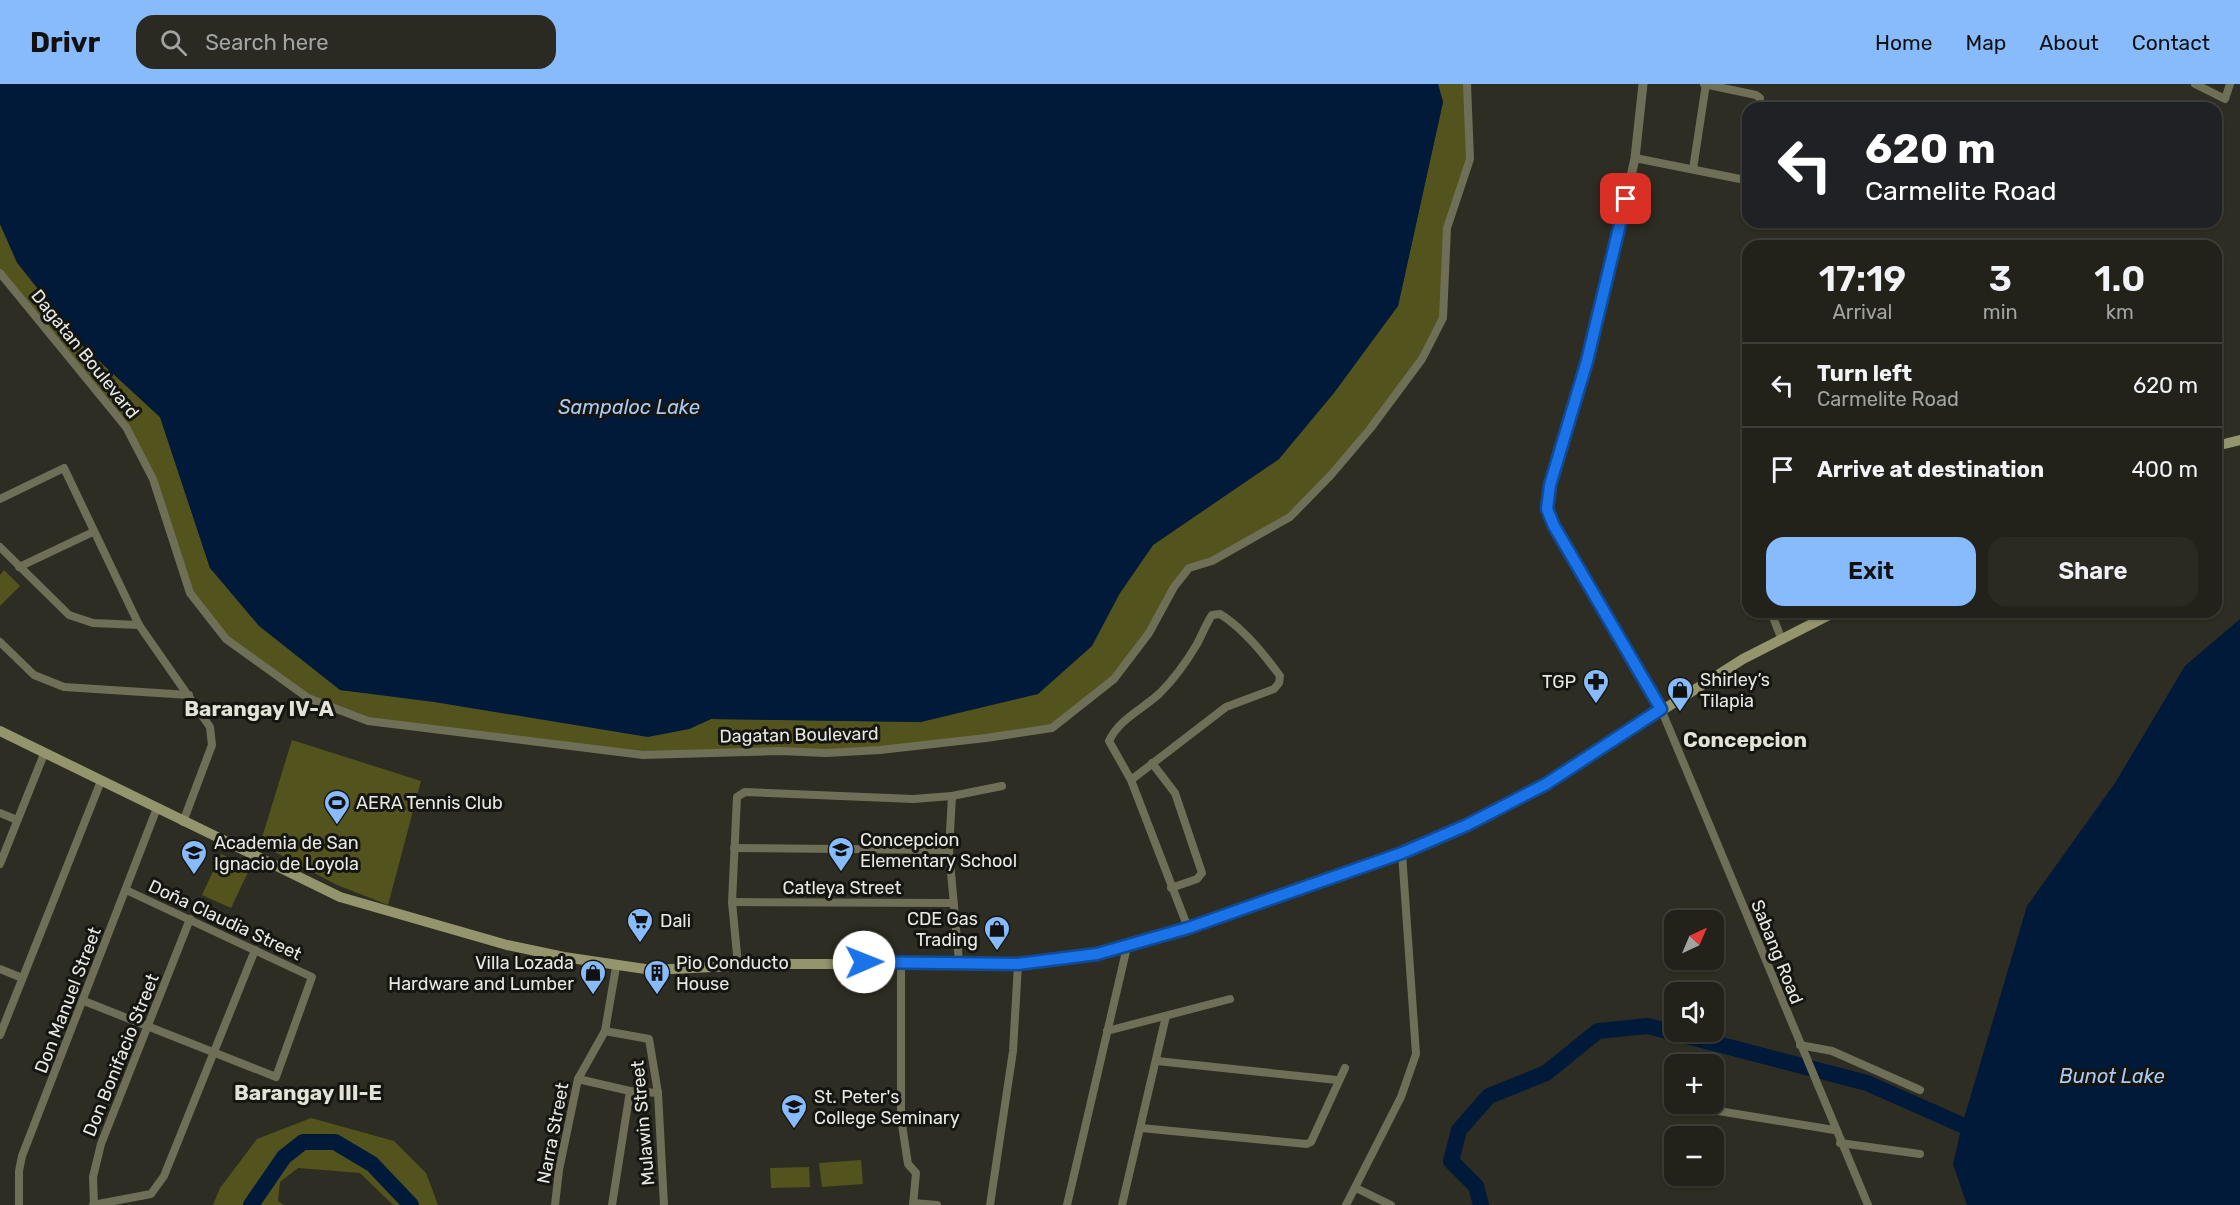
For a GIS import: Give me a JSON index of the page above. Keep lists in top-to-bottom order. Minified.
{"streets":{"street":["Dagatan Boulevard","Catleya Street","Doña Claudia Street","Sabang Road","Don Manuel Street","Don Bonifacio Street","Mulawin Street","Narra Street"]},"crossings":[["Doña Claudia Street","Don Manuel Street"],["Doña Claudia Street","Don Bonifacio Street"],["Mulawin Street","Narra Street"]],"districts":["Barangay IV-A","Concepcion","Barangay III-E"],"water":["Sampaloc Lake","Bunot Lake"],"places":{"pharmacy":["TGP"],"shop":["Shirley’s Tilapia","CDE Gas Trading","Villa Lozada Hardware and Lumber"],"sports":["AERA Tennis Club"],"school or university":["Concepcion Elementary School","Academia de San Ignacio de Loyola","St. Peter's College Seminary"],"supermarket":["Dali"],"building":["Pio Conducto House"]},"north":"top right","page":{"header":"Drivr","search":"Search here","nav":["Home","Map","About","Contact"],"turn":["620 m","Carmelite Road"],"eta":["17:19","Arrival","3","min","1.0","km"],"list":[{"name":"Turn left","note":"Carmelite Road","value":"620 m"},{"name":"Arrive at destination","value":"400 m"}],"buttons":["Exit","Share"],"map_buttons":["+","−"]}}
